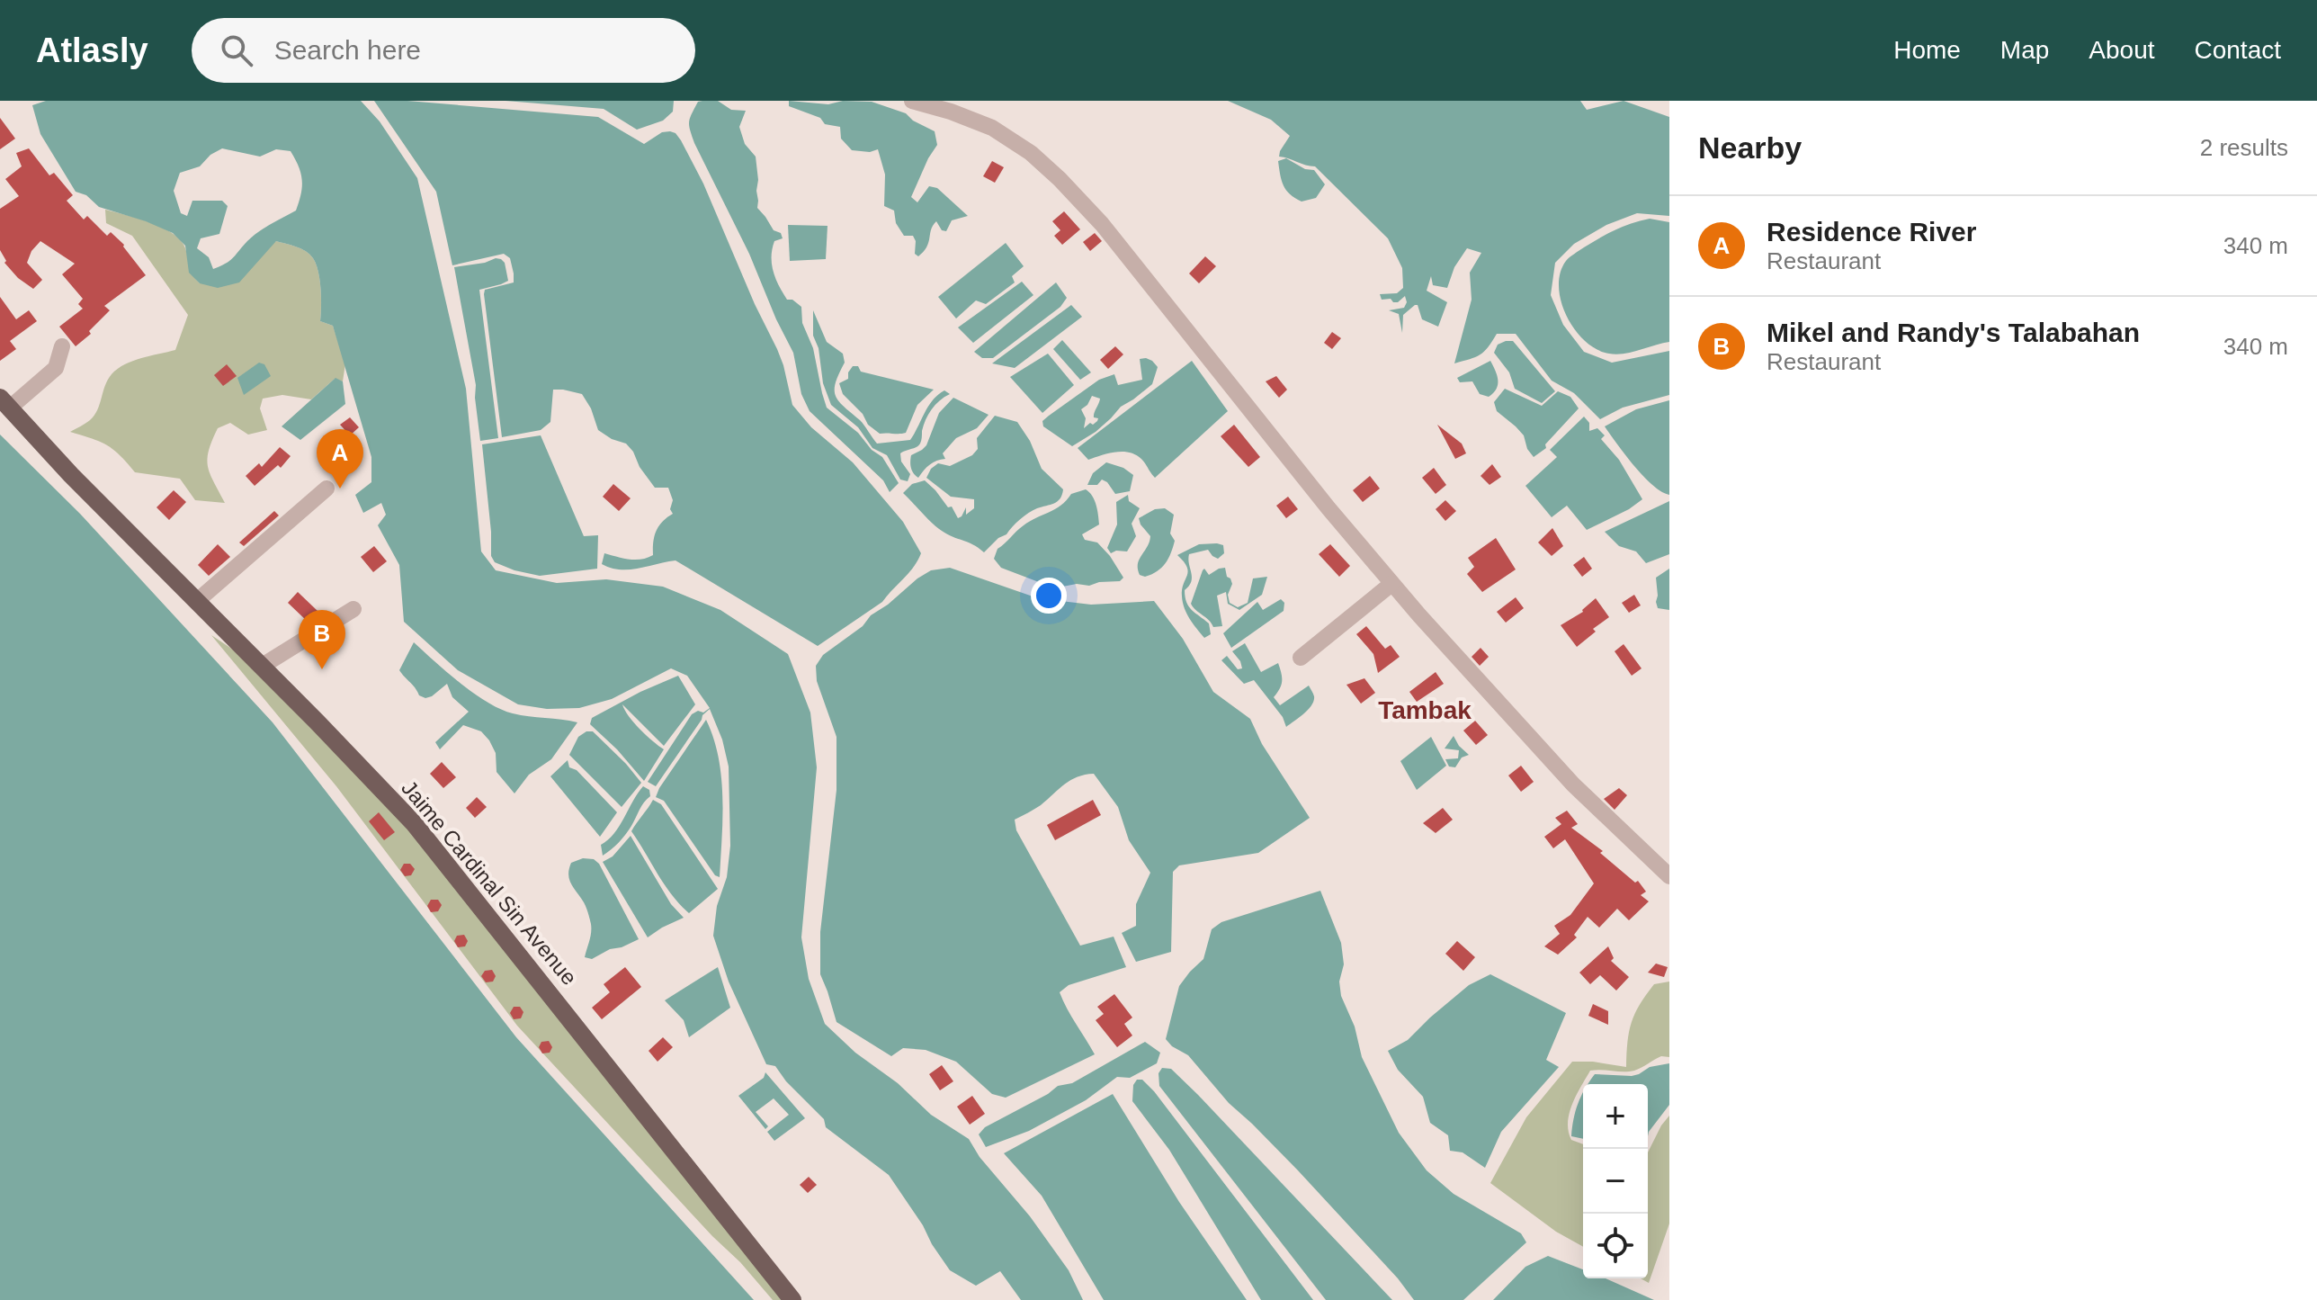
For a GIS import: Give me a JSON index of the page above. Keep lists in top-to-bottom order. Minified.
{"streets":{"main road":["Jaime Cardinal Sin Avenue"]},"districts":["Tambak"],"page":{"header":"Atlasly","search":"Search here","nav":["Home","Map","About","Contact"],"heading":["Nearby","2 results"],"list":[{"mark":"A","name":"Residence River","note":"Restaurant","value":"340 m"},{"mark":"B","name":"Mikel and Randy's Talabahan","note":"Restaurant","value":"340 m"}],"pins":["A","B"],"map_buttons":["+","−"]}}
